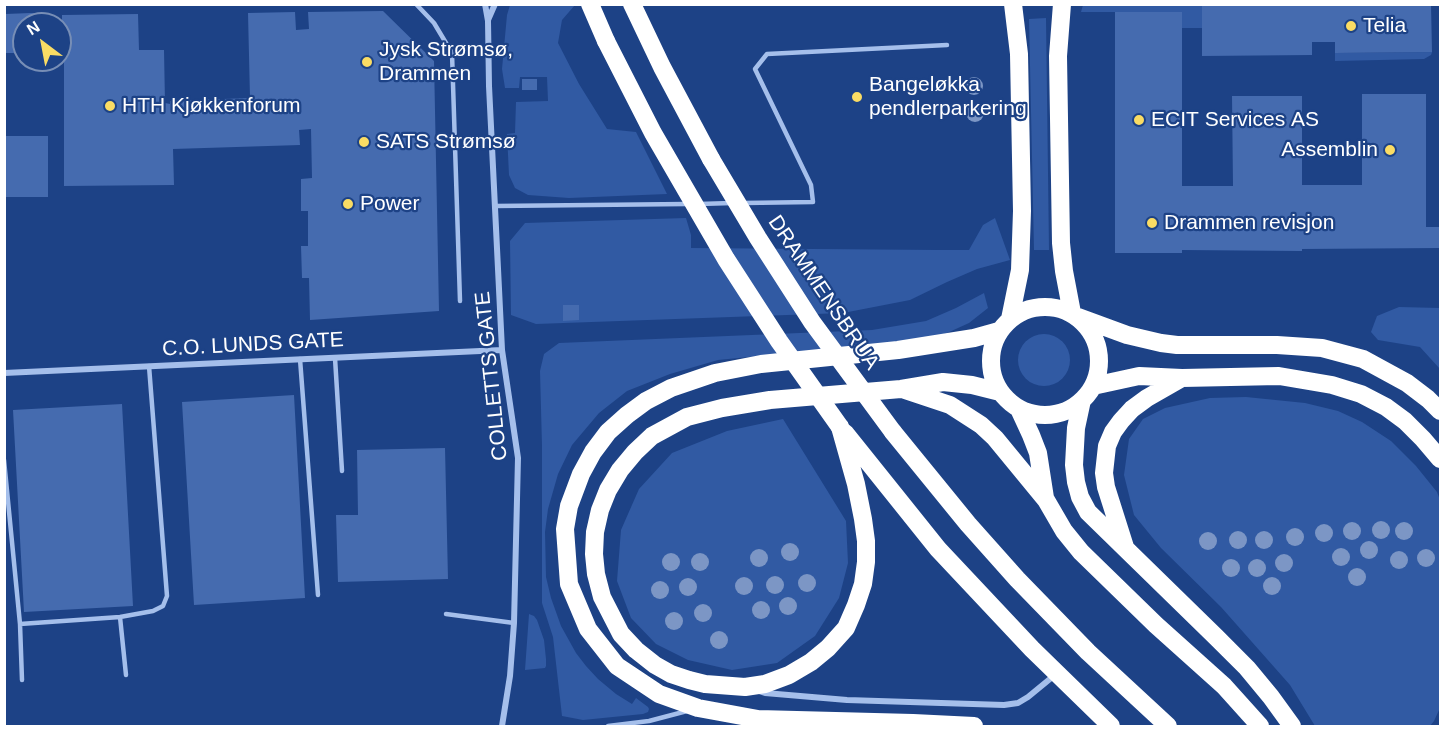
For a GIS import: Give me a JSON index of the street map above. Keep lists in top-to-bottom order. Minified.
{"streets":{"highway":["DRAMMENSBRUA"],"street":["C.O. LUNDS GATE","COLLETTS GATE"]},"crossings":[["C.O. LUNDS GATE","COLLETTS GATE"]],"places":["Telia","Jysk Strømsø, Drammen","Bangeløkka pendlerparkering","HTH Kjøkkenforum","ECIT Services AS","SATS Strømsø","Assemblin","Power","Drammen revisjon"],"north":"top left"}
